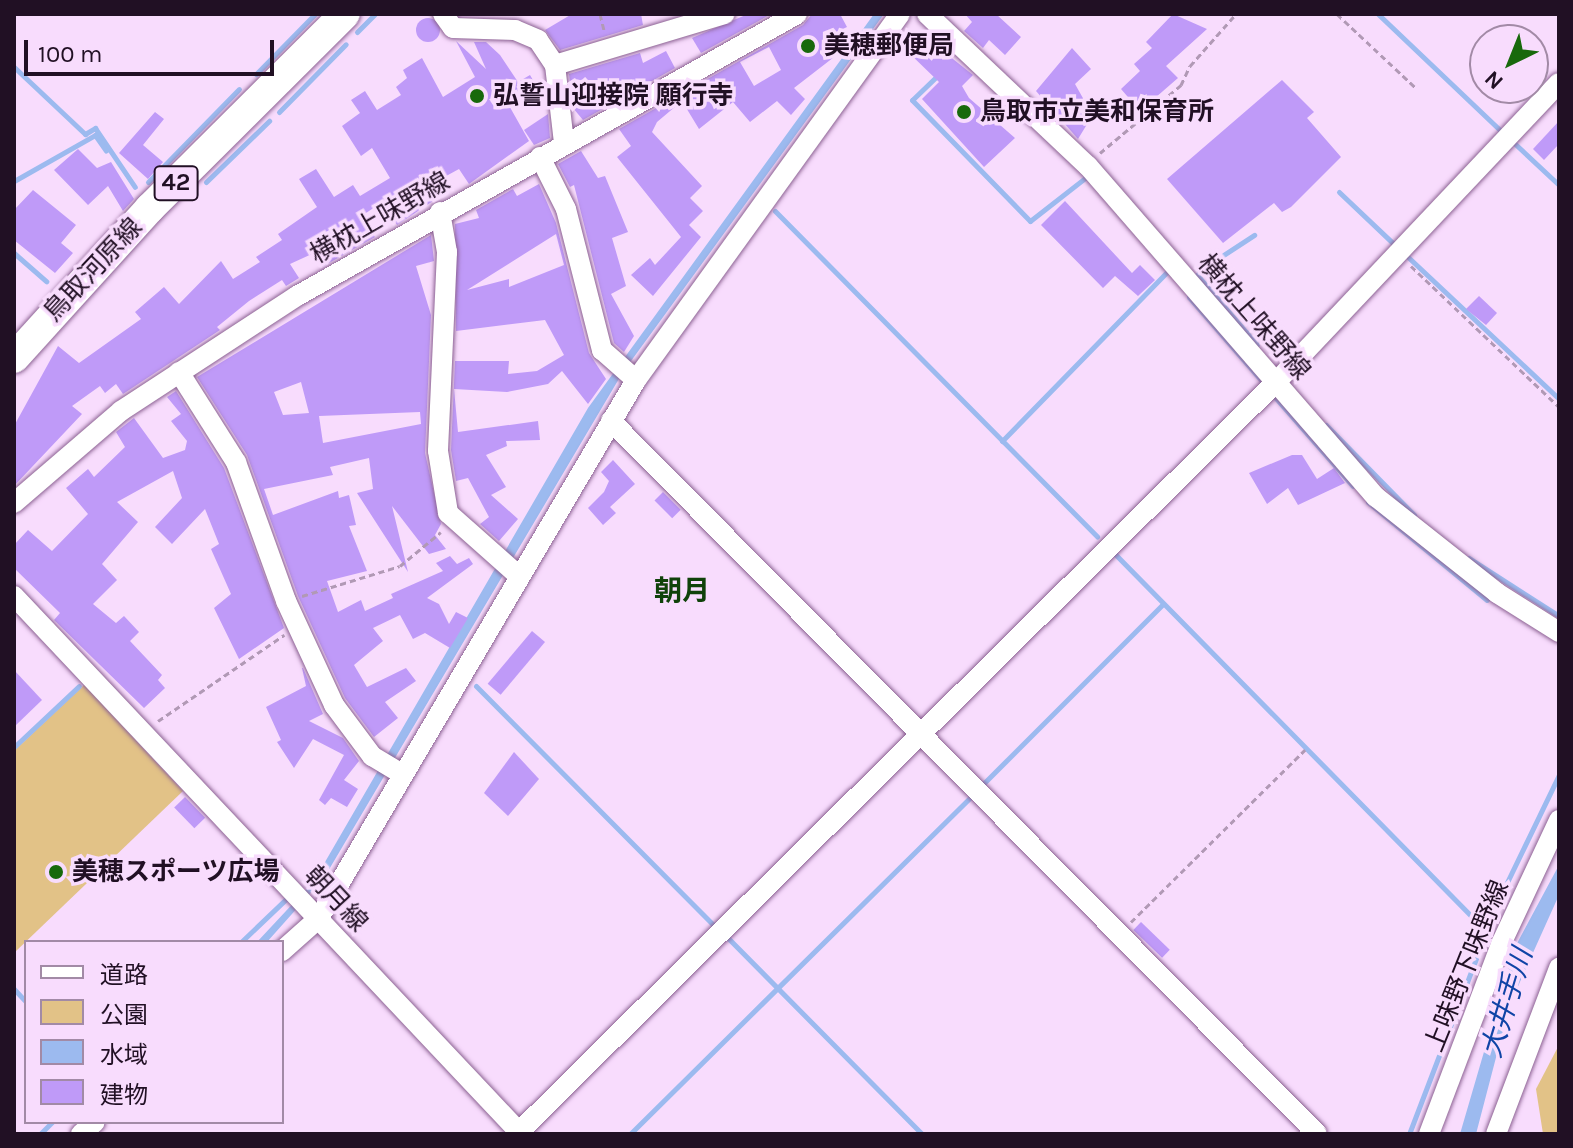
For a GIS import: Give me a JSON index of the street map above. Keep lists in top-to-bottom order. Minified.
{"streets":{"main road":["42","鳥取河原線"],"street":["横枕上味野線","朝月線","上味野下味野線"]},"districts":["朝月"],"water":["大井手川"],"places":["美穂郵便局","弘誓山迎接院 願行寺","鳥取市立美和保育所","美穂スポーツ広場"],"legend":["道路","公園","水域","建物"],"scale_bar":"100 m","north":"bottom left"}
